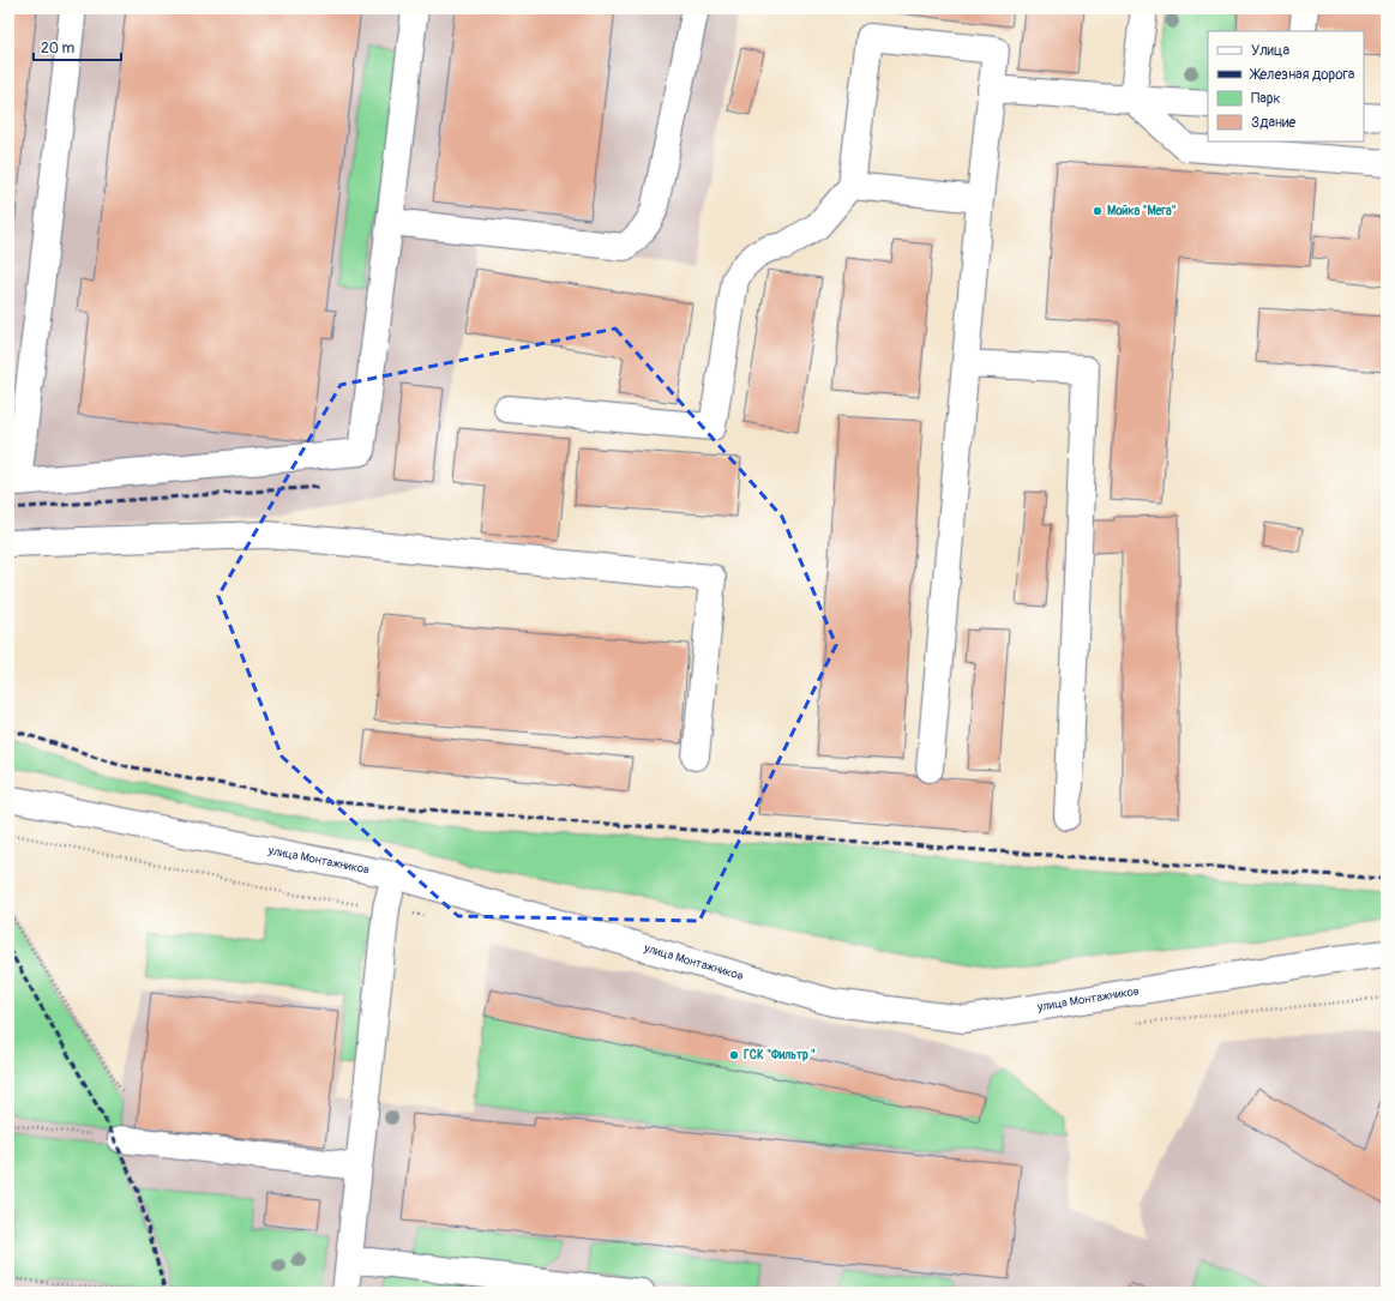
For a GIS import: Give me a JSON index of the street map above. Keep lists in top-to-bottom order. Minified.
{"streets":{"main road":["улица Монтажников"]},"places":["Мойка \"Мега\"","ГСК \"Фильтр \""],"legend":["Улица","Железная дорога","Парк","Здание"],"scale_bar":"20 m"}
